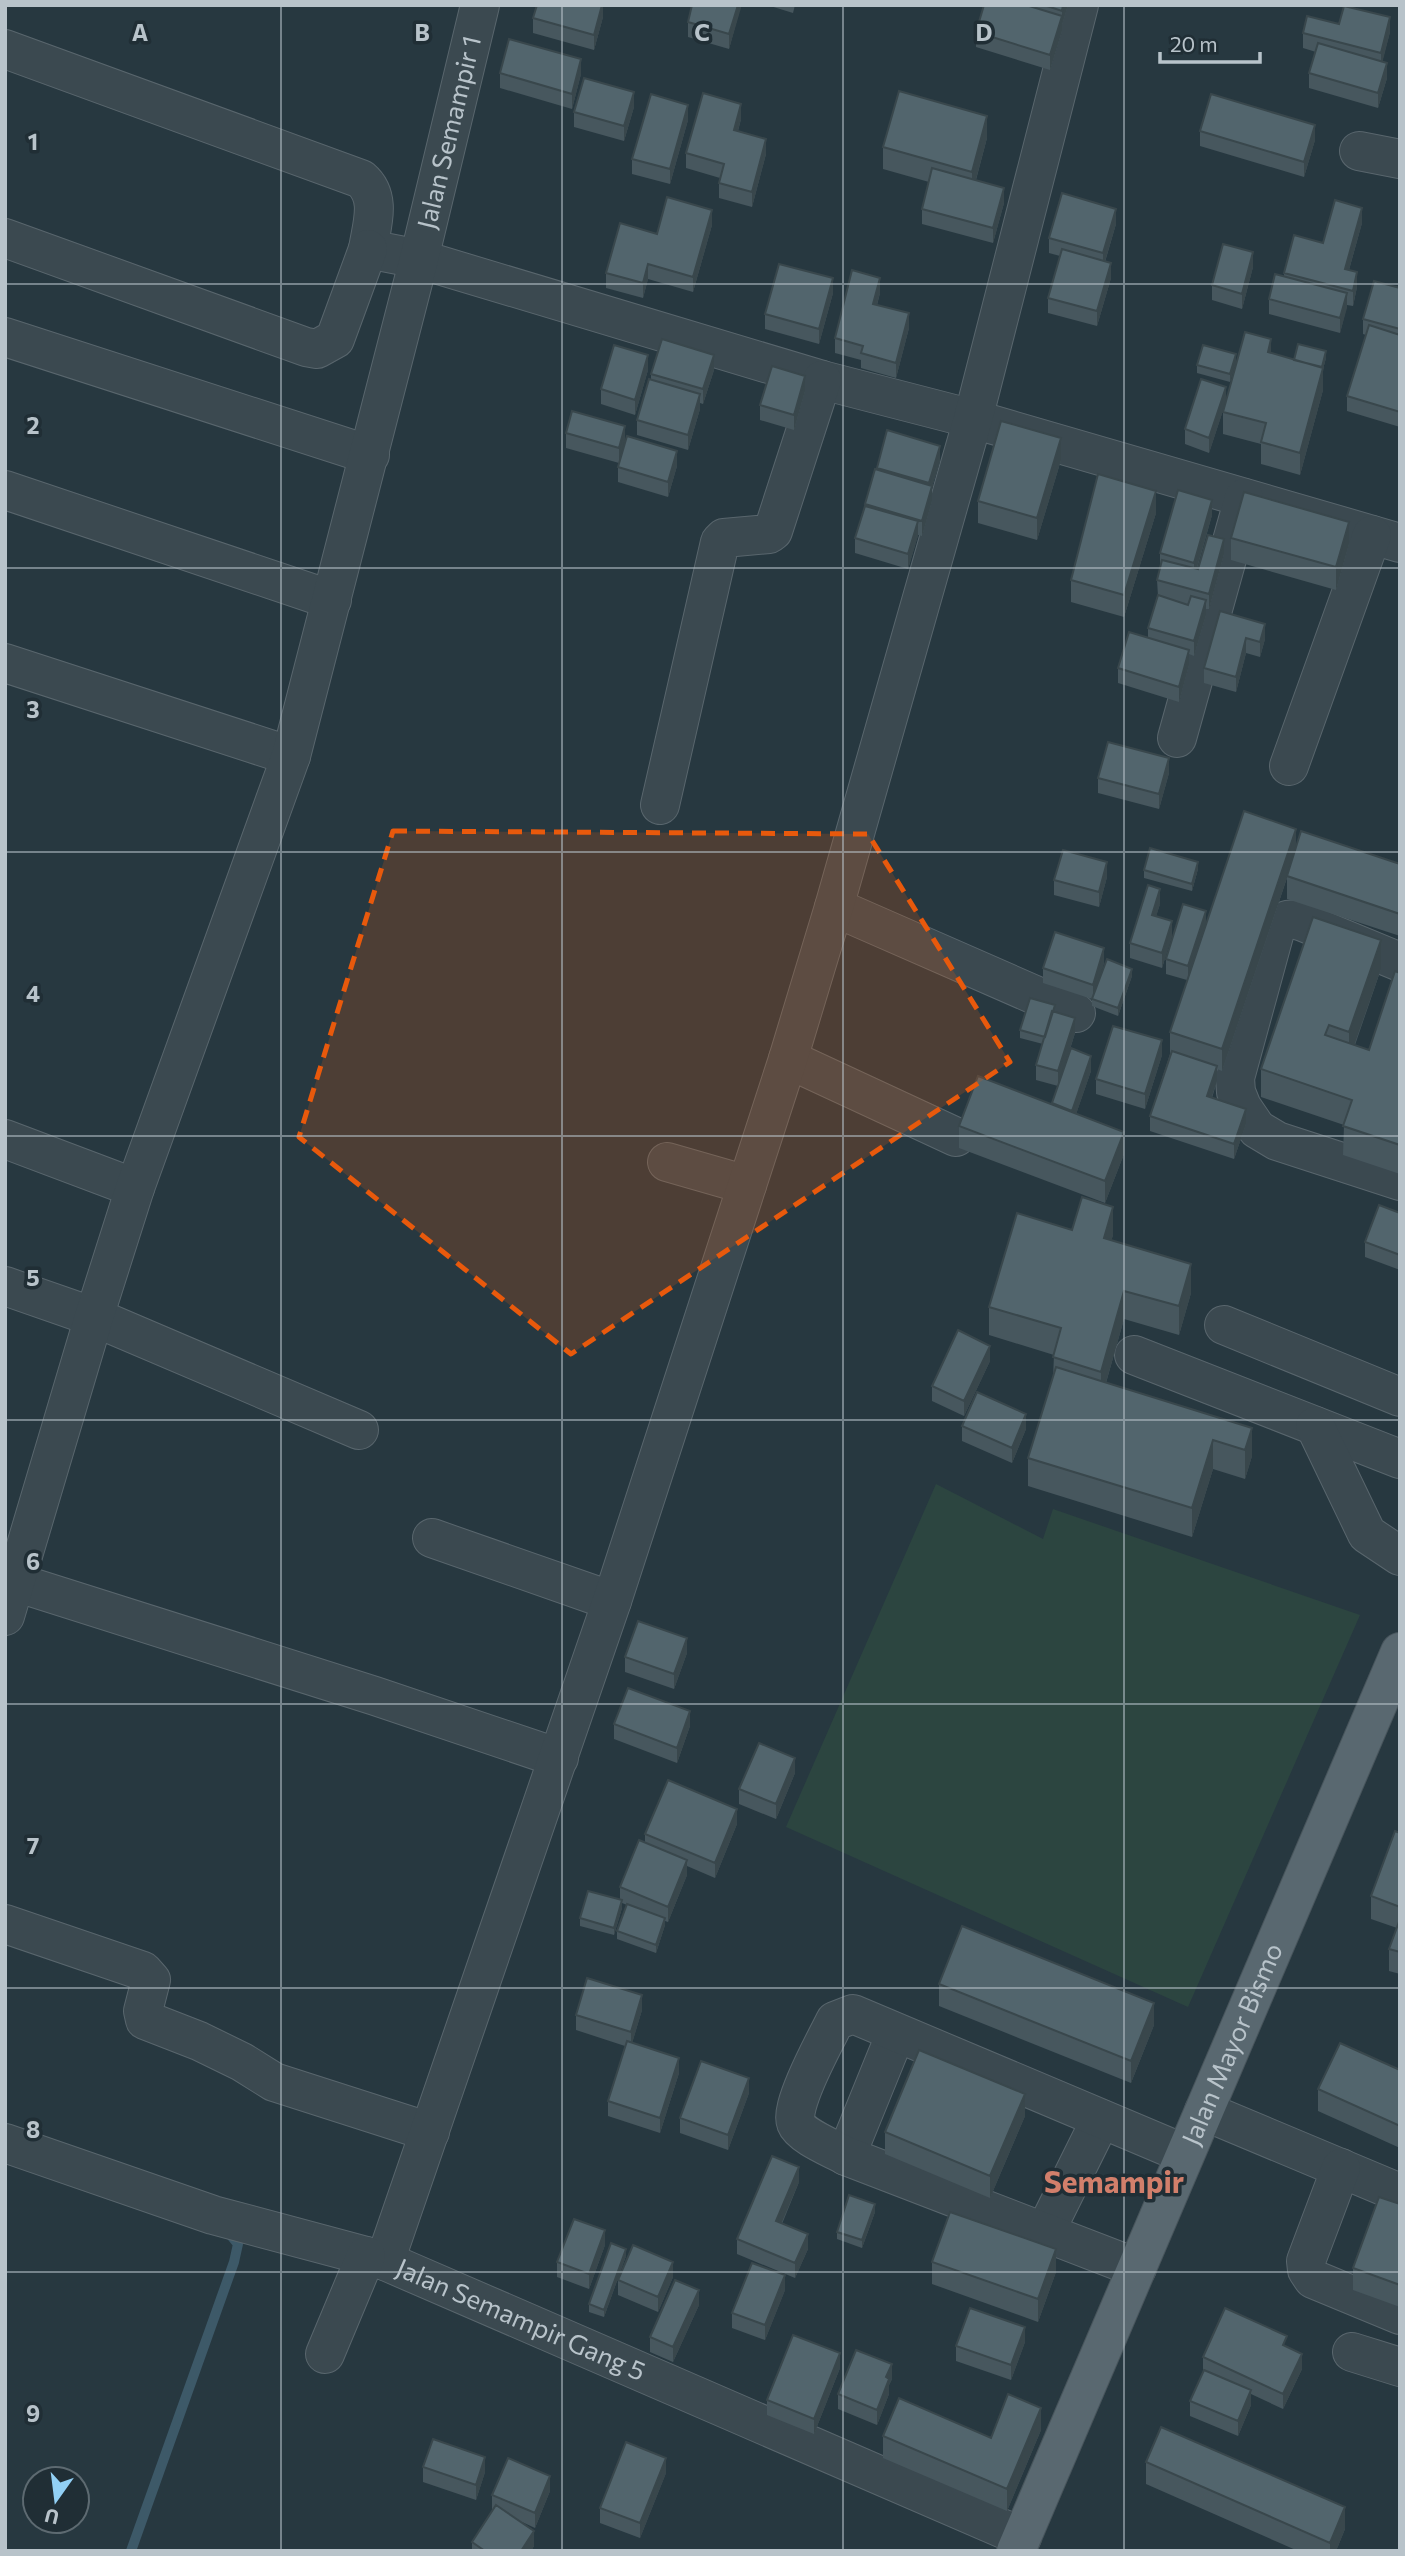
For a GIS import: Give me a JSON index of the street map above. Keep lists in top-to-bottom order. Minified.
{"streets":{"main road":["Jalan Mayor Bismo"],"street":["Jalan Semampir 1","Jalan Semampir Gang 5"]},"crossings":[["Jalan Mayor Bismo","Jalan Semampir Gang 5"]],"districts":["Semampir"],"scale_bar":"20 m","north":"bottom","grid":{"columns":["A","B","C","D"],"rows":["1","2","3","4","5","6","7","8","9"]}}
